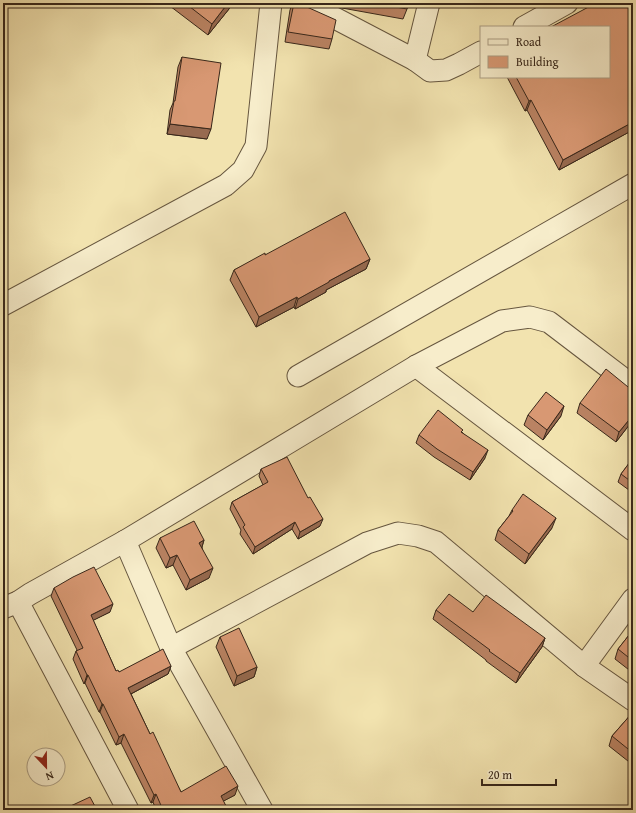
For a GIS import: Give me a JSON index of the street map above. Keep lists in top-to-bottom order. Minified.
{"legend":["Road","Building"],"scale_bar":"20 m","north":"bottom"}
